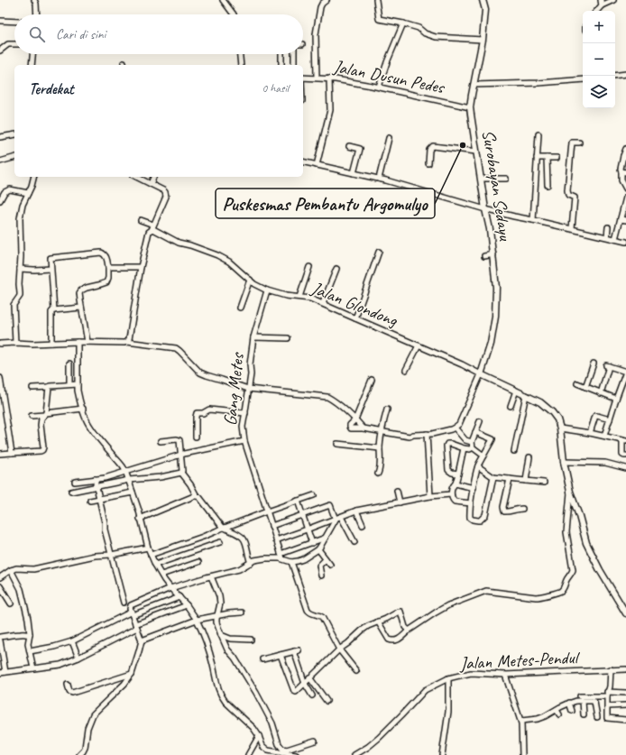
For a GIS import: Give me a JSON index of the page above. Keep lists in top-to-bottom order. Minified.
{"streets":{"main road":["Surobayan Sedayu","Jalan Glondong"],"street":["Jalan Dusun Pedes","Gang Metes","Jalan Metes-Pendul"]},"crossings":[["Jalan Dusun Pedes","Surobayan Sedayu"],["Surobayan Sedayu","Jalan Glondong"],["Jalan Glondong","Gang Metes"]],"places":["Puskesmas Pembantu Argomulyo"],"page":{"map_buttons":["+","−"],"search":"Cari di sini","heading":["Terdekat","0 hasil"]}}
